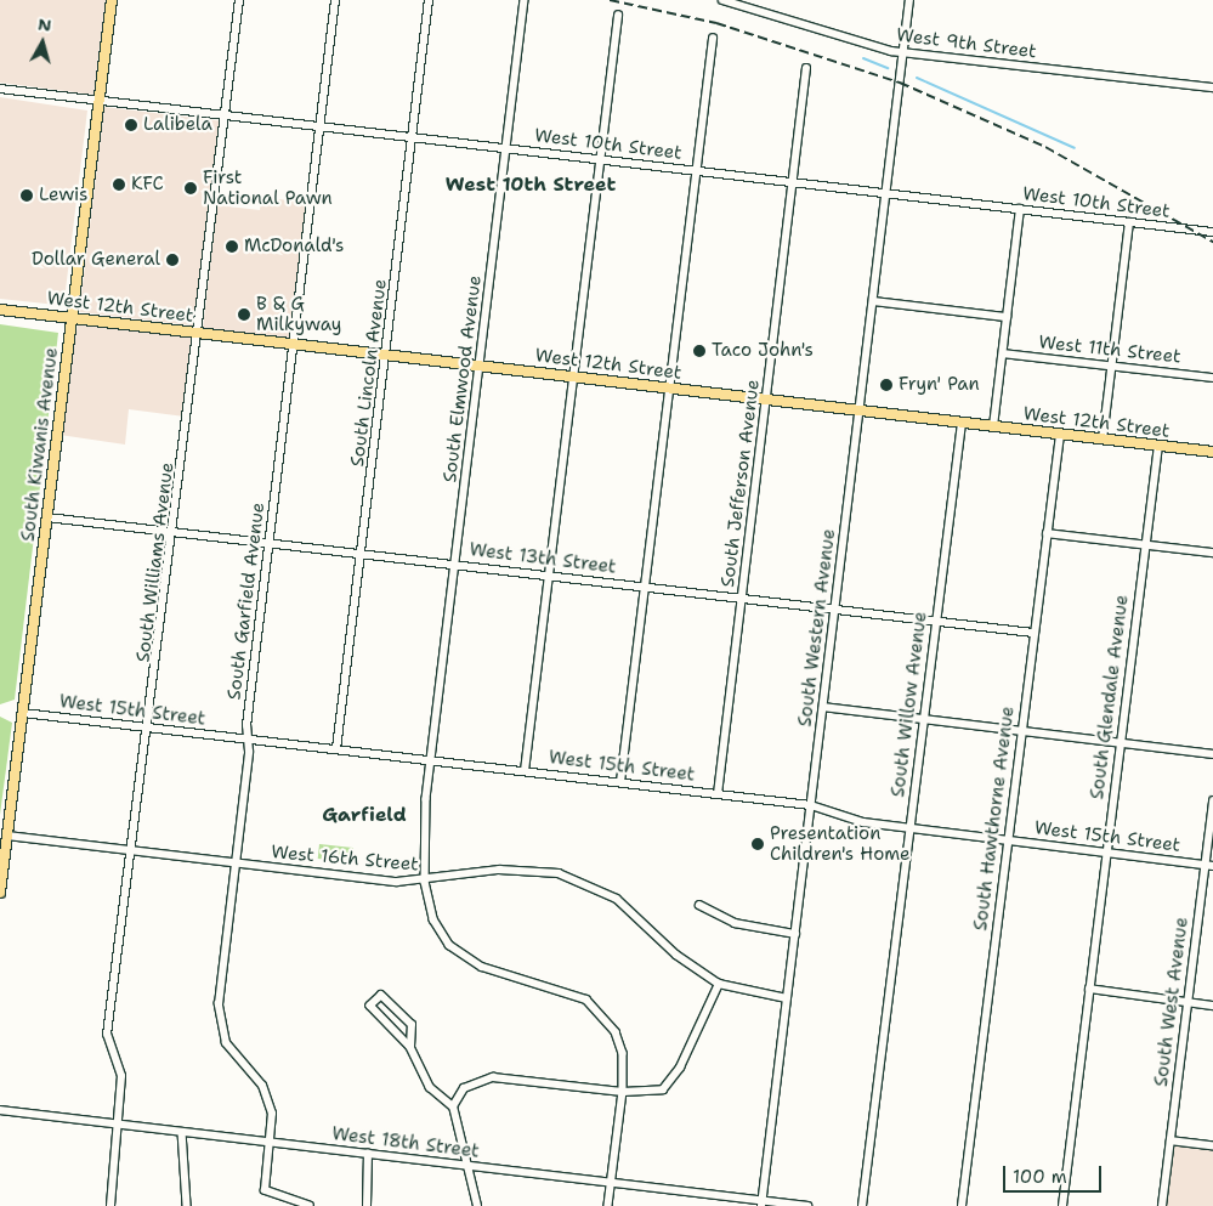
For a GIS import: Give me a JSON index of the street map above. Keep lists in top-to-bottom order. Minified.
{"streets":{"main road":["West 12th Street","South Kiwanis Avenue"],"street":["West 9th Street","West 10th Street","West 11th Street","South Lincoln Avenue","South Elmwood Avenue","South Jefferson Avenue","West 13th Street","South Williams Avenue","South Garfield Avenue","South Western Avenue","South Glendale Avenue","South Willow Avenue","West 15th Street","South Hawthorne Avenue","West 16th Street","South West Avenue","West 18th Street"]},"crossings":[["West 9th Street","South Western Avenue"],["West 10th Street","South Lincoln Avenue"],["West 10th Street","South Elmwood Avenue"],["West 10th Street","South Kiwanis Avenue"],["West 10th Street","South Jefferson Avenue"],["West 10th Street","South Williams Avenue"],["West 10th Street","South Garfield Avenue"],["West 10th Street","South Western Avenue"],["West 12th Street","South Lincoln Avenue"],["West 12th Street","South Elmwood Avenue"],["West 12th Street","South Kiwanis Avenue"],["West 12th Street","South Jefferson Avenue"],["West 12th Street","South Williams Avenue"],["West 12th Street","South Garfield Avenue"],["West 12th Street","South Western Avenue"],["West 12th Street","South Glendale Avenue"],["West 12th Street","South Willow Avenue"],["West 12th Street","South Hawthorne Avenue"],["South Lincoln Avenue","West 13th Street"],["South Lincoln Avenue","West 15th Street"],["South Elmwood Avenue","West 13th Street"],["South Elmwood Avenue","West 15th Street"],["South Elmwood Avenue","West 16th Street"],["South Elmwood Avenue","West 18th Street"],["South Kiwanis Avenue","West 13th Street"],["South Kiwanis Avenue","West 15th Street"],["South Kiwanis Avenue","West 16th Street"],["South Jefferson Avenue","West 13th Street"],["South Jefferson Avenue","West 15th Street"],["West 13th Street","South Williams Avenue"],["West 13th Street","South Garfield Avenue"],["West 13th Street","South Western Avenue"],["West 13th Street","South Willow Avenue"],["West 13th Street","South Hawthorne Avenue"],["South Williams Avenue","West 15th Street"],["South Williams Avenue","West 16th Street"],["South Williams Avenue","West 18th Street"],["South Garfield Avenue","West 15th Street"],["South Garfield Avenue","West 16th Street"],["South Garfield Avenue","West 18th Street"],["South Western Avenue","West 15th Street"],["South Western Avenue","West 16th Street"],["South Western Avenue","West 18th Street"],["South Glendale Avenue","West 15th Street"],["South Willow Avenue","West 15th Street"],["West 15th Street","South Hawthorne Avenue"],["West 15th Street","South West Avenue"]],"districts":["West 10th Street","Garfield"],"places":["Lalibela","KFC","First National Pawn","Lewis","McDonald's","Dollar General","B & G Milkyway","Taco John's","Fryn' Pan","Presentation Children's Home"],"scale_bar":"100 m","north":"top"}
